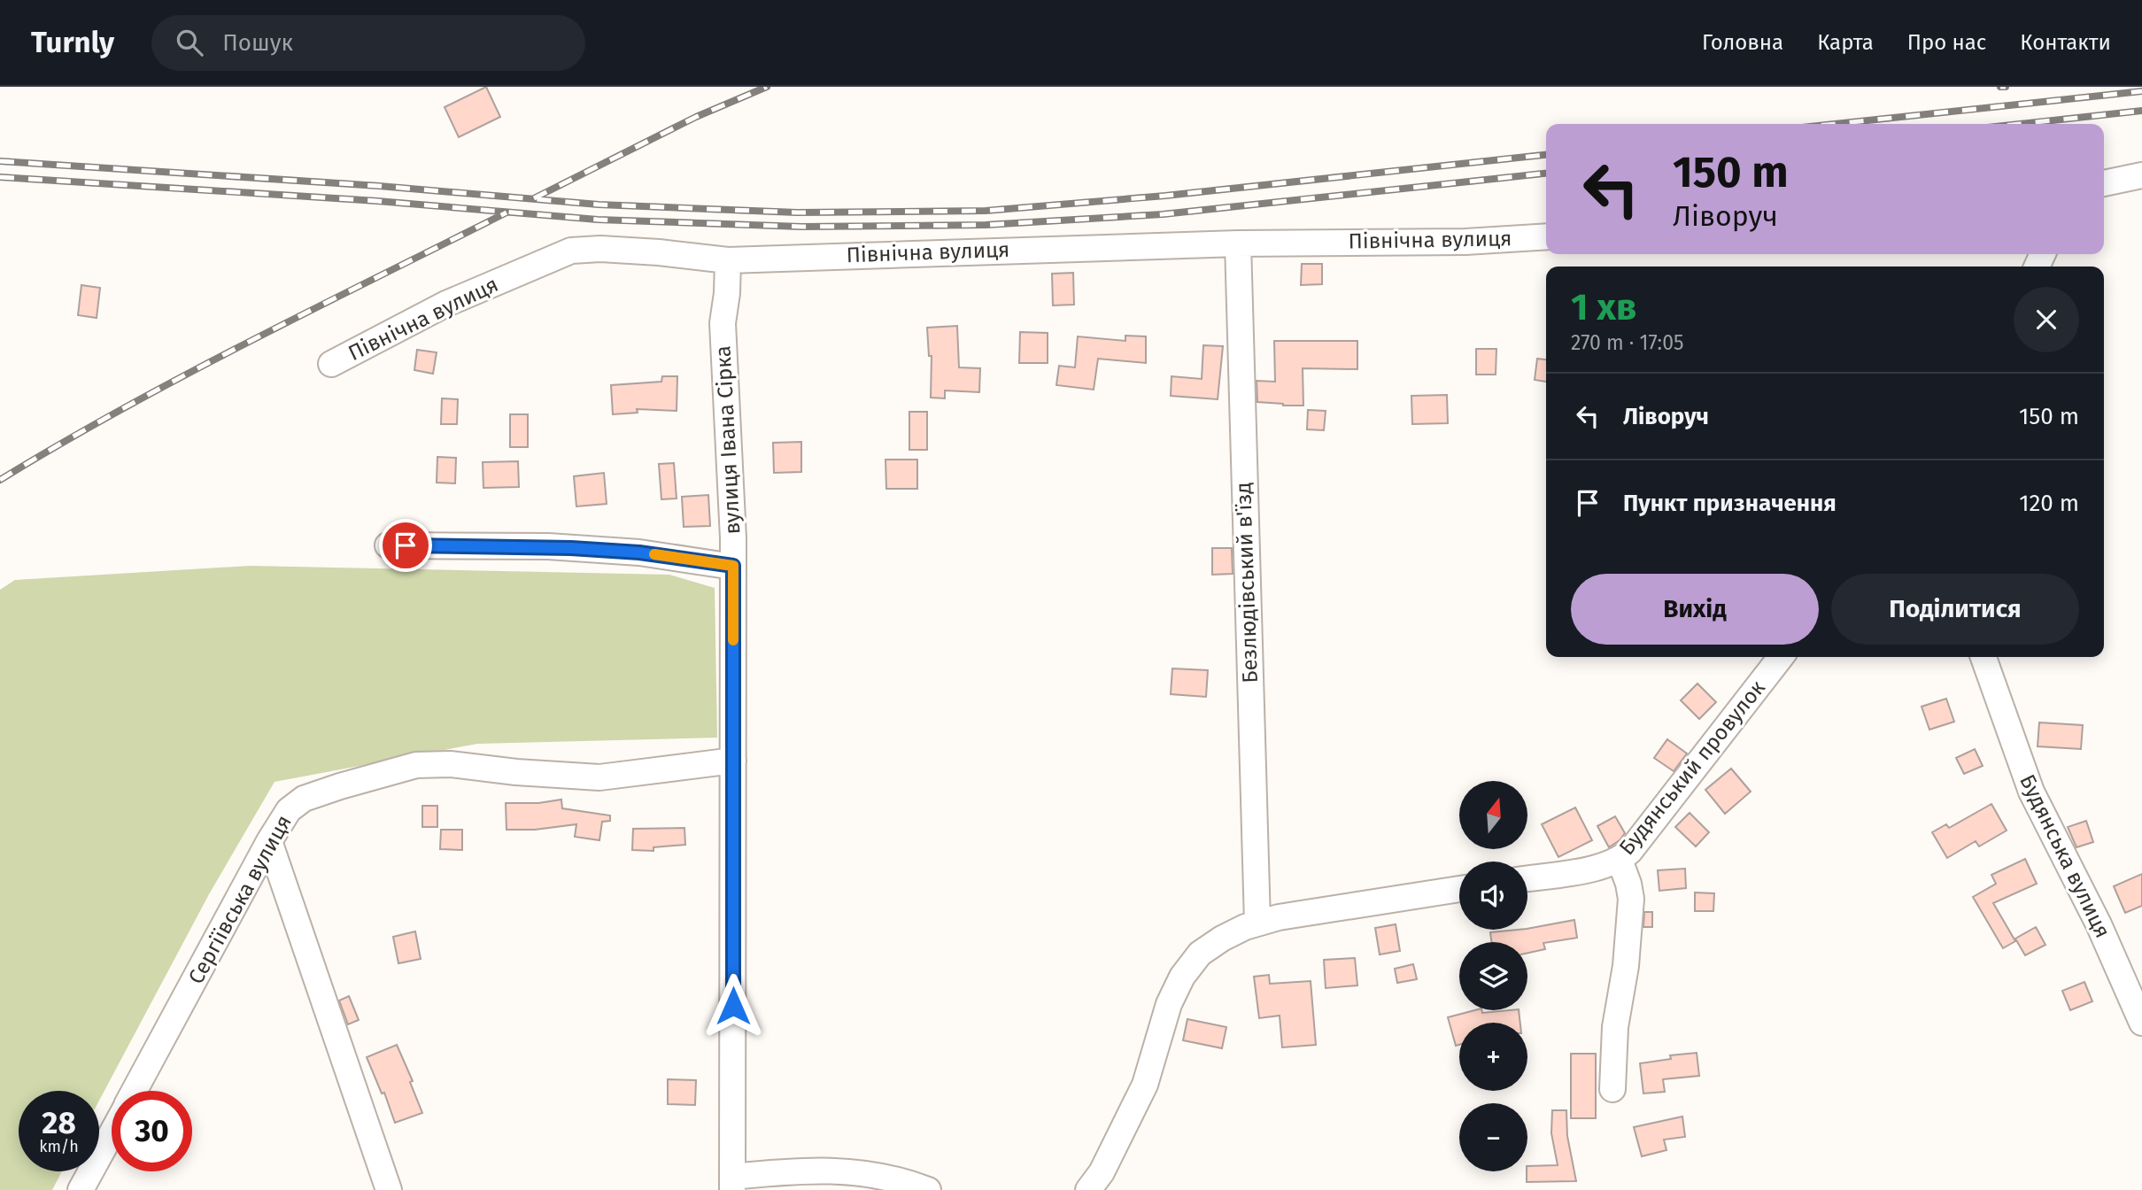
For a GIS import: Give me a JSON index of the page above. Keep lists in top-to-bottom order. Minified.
{"streets":{"street":["Північна вулиця","вулиця Івана Сірка","Безлюдівський в'їзд","Будянський провулок","Будянська вулиця","Сергіївська вулиця"]},"crossings":[["Північна вулиця","вулиця Івана Сірка"],["Північна вулиця","Безлюдівський в'їзд"],["вулиця Івана Сірка","Сергіївська вулиця"]],"north":"top","page":{"header":"Turnly","search":"Пошук","nav":["Головна","Карта","Про нас","Контакти"],"turn":["150 m","Ліворуч"],"heading":["1 хв","270 m · 17:05"],"list":[{"name":"Ліворуч","value":"150 m"},{"name":"Пункт призначення","value":"120 m"}],"buttons":["Вихід","Поділитися"],"map_buttons":["+","−"],"speed":"28 km/h","limit":"30"}}
